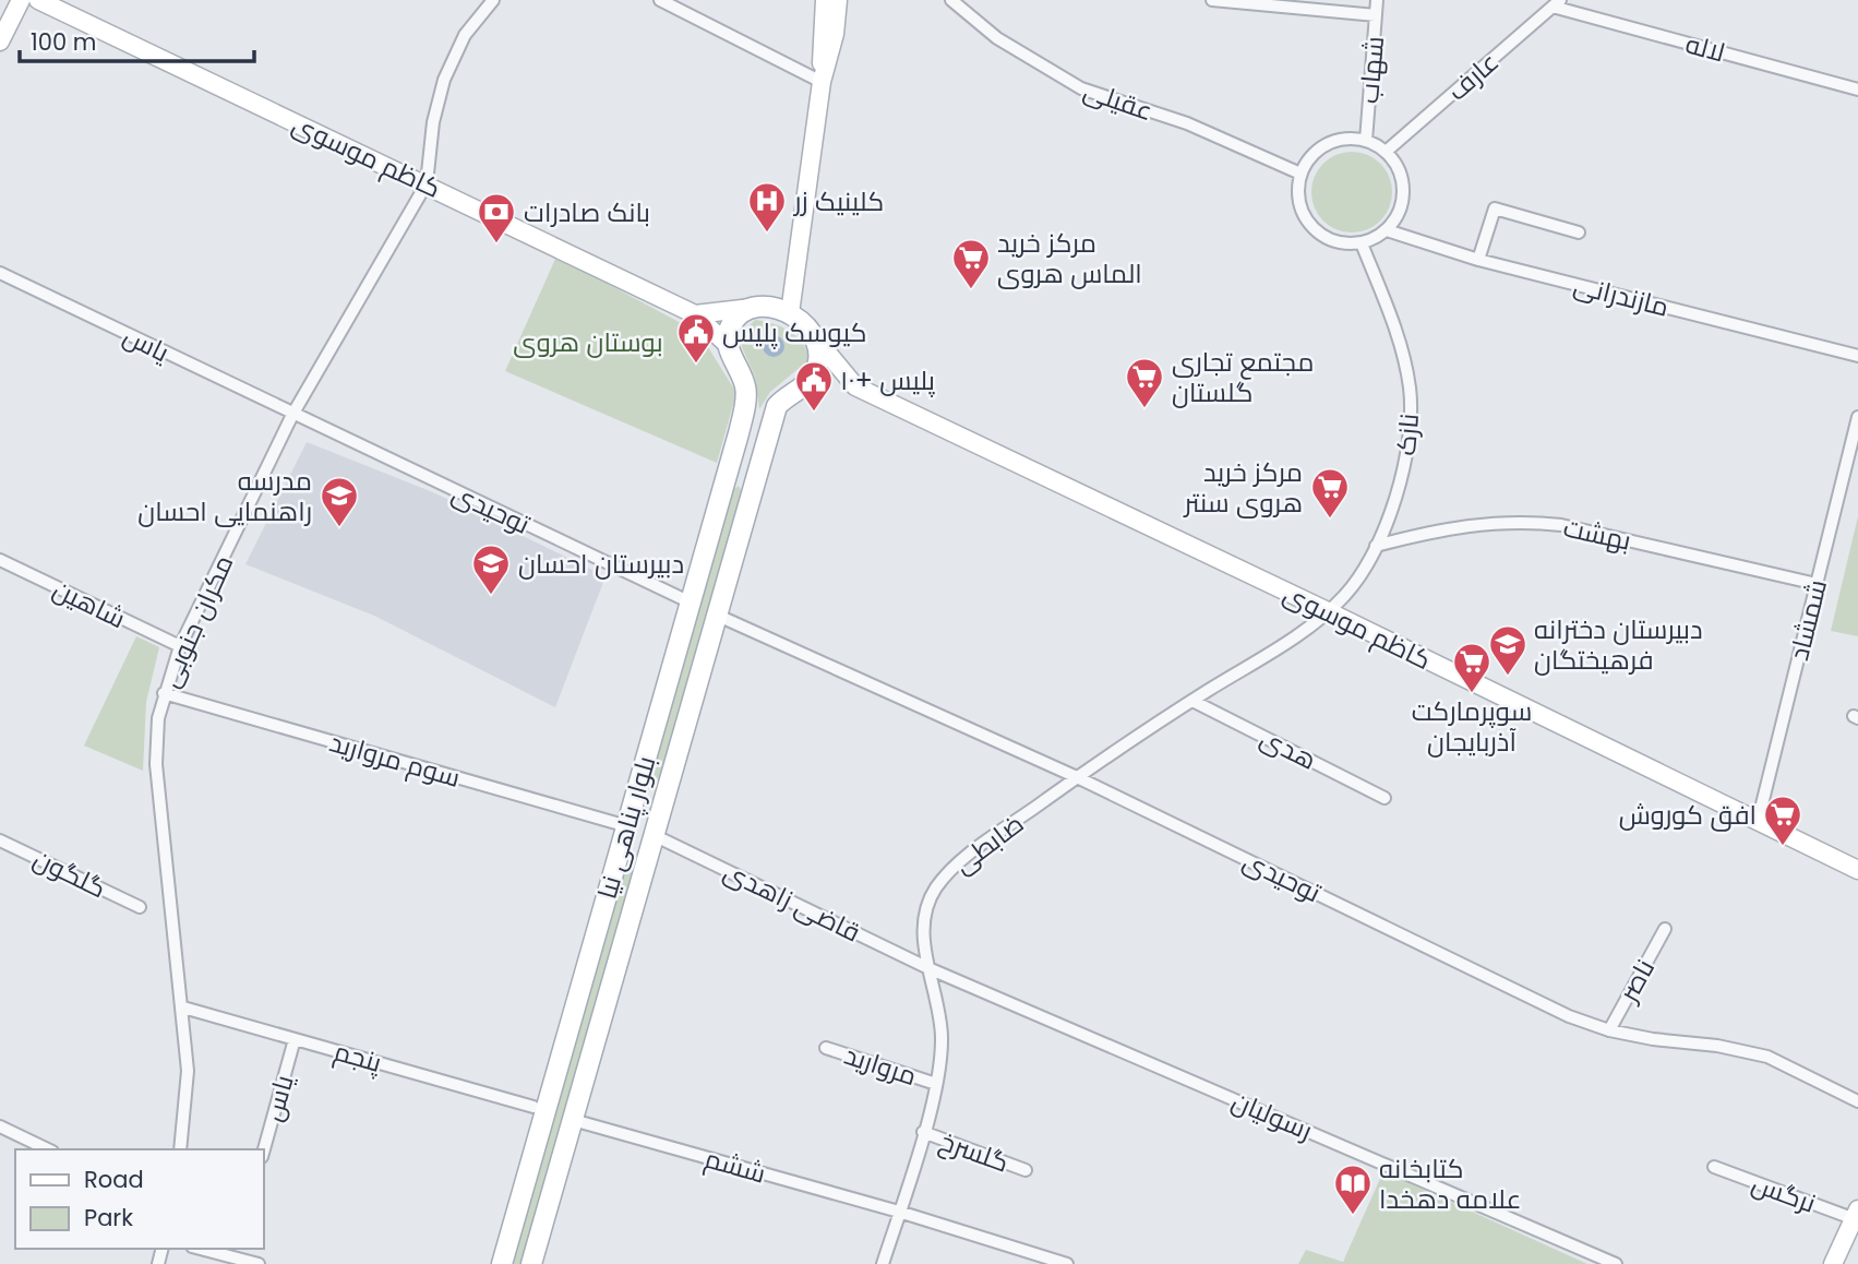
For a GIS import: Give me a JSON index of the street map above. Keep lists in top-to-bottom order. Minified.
{"streets":{"main road":["کاظم موسوی","بلوار پناهی نیا"],"street":["لاله","شهاب","عارف","عقیلی","مازندرانی","یاس","نازک","توحیدی","بهشت","شاهین","شمشاد","مکران جنوبی","هدی","سوم مروارید","ضابطی","گلگون","قاضی زاهدی","ناصر","پنجم","مروارید","رسولیان","گلسرخ","ششم","نرگس"]},"crossings":[["لاله","عارف"],["شهاب","عارف"],["شهاب","عقیلی"],["شهاب","مازندرانی"],["شهاب","نازک"],["عارف","عقیلی"],["عارف","مازندرانی"],["عارف","نازک"],["عقیلی","مازندرانی"],["عقیلی","نازک"],["کاظم موسوی","نازک"],["کاظم موسوی","شمشاد"],["کاظم موسوی","مکران جنوبی"],["کاظم موسوی","بلوار پناهی نیا"],["کاظم موسوی","ضابطی"],["مازندرانی","نازک"],["یاس","توحیدی"],["یاس","مکران جنوبی"],["یاس","پنجم"],["نازک","بهشت"],["نازک","ضابطی"],["توحیدی","مکران جنوبی"],["توحیدی","بلوار پناهی نیا"],["توحیدی","ضابطی"],["توحیدی","ناصر"],["بهشت","شمشاد"],["شاهین","مکران جنوبی"],["مکران جنوبی","سوم مروارید"],["مکران جنوبی","پنجم"],["هدی","ضابطی"],["سوم مروارید","بلوار پناهی نیا"],["بلوار پناهی نیا","قاضی زاهدی"],["بلوار پناهی نیا","ششم"],["ضابطی","قاضی زاهدی"],["ضابطی","مروارید"],["ضابطی","رسولیان"],["ضابطی","گلسرخ"],["ضابطی","ششم"],["قاضی زاهدی","رسولیان"]],"parks":["بوستان هروی"],"places":{"hospital":["کلینیک زر"],"bank":["بانک صادرات"],"supermarket":["مرکز خرید الماس هروی","مجتمع تجاری گلستان","مرکز خرید هروی سنتر","سوپرمارکت آذربایجان","افق کوروش"],"public building":["کیوسک پلیس","پلیس +۱۰"],"school or university":["مدرسه راهنمایی احسان","دبیرستان احسان","دبیرستان دخترانه فرهیختگان"],"library":["کتابخانه علامه دهخدا"]},"legend":["Road","Park"],"scale_bar":"100 m"}
